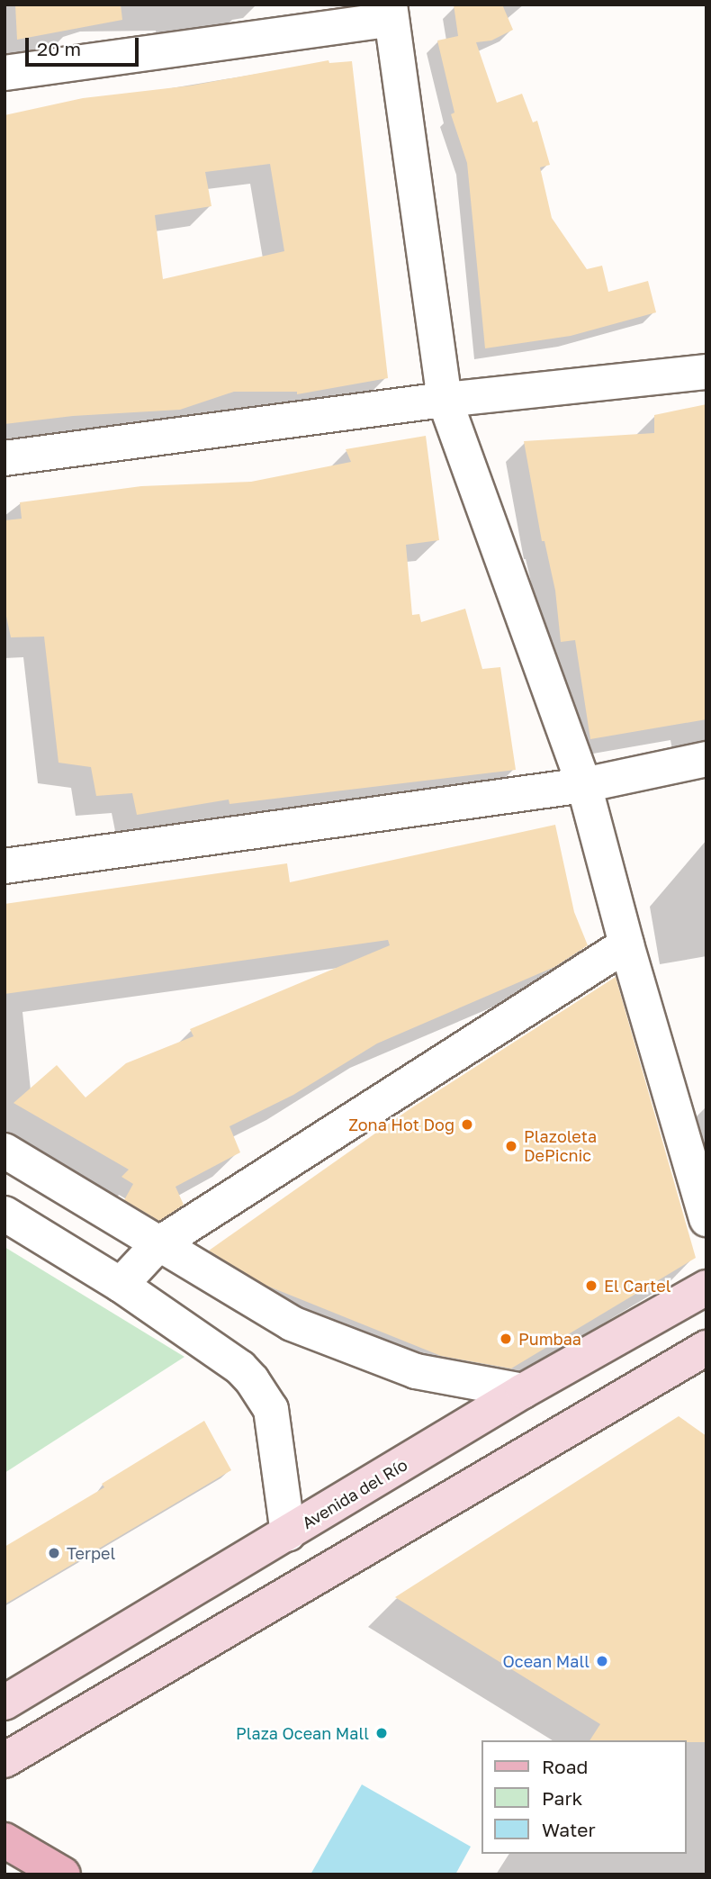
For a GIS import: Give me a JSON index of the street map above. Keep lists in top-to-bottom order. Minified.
{"streets":{"main road":["Avenida del Río"]},"places":["Zona Hot Dog","Plazoleta DePicnic","El Cartel","Pumbaa","Terpel","Ocean Mall","Plaza Ocean Mall"],"legend":["Road","Park","Water"],"scale_bar":"20 m"}
